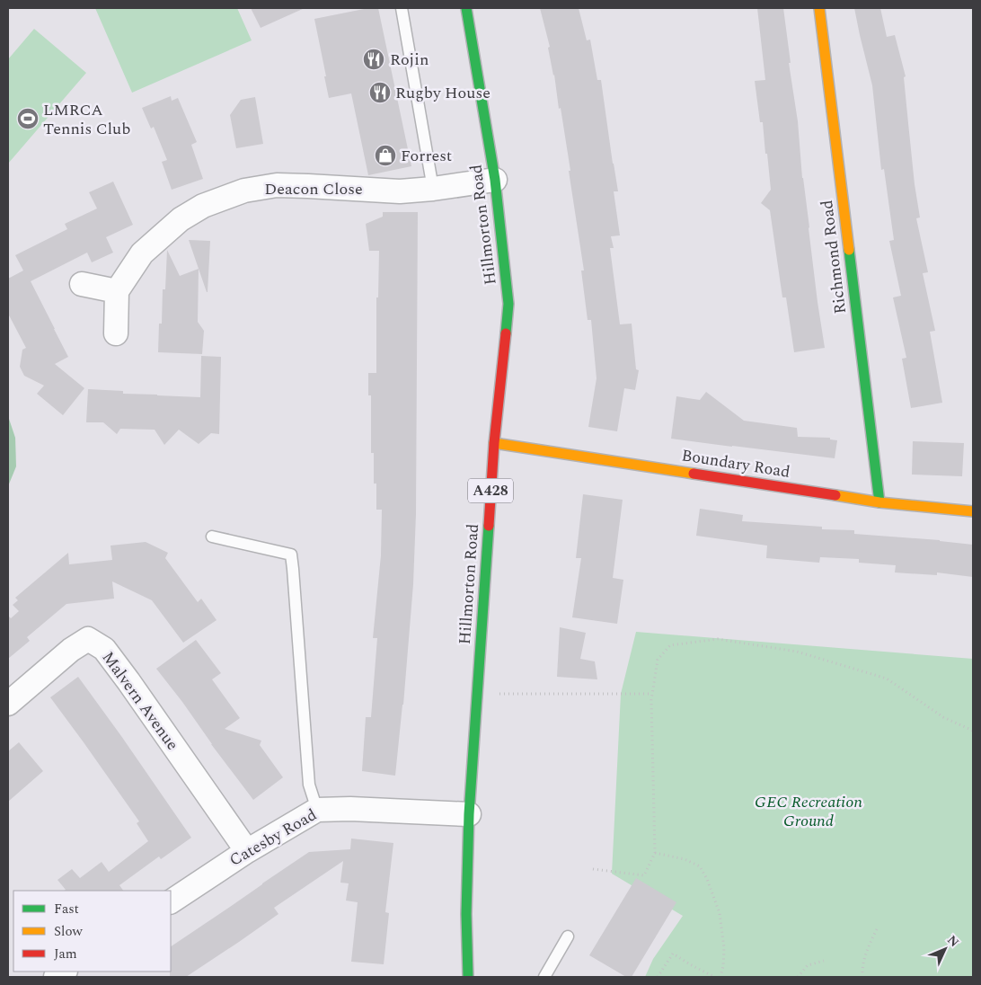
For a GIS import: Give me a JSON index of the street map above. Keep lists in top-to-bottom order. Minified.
{"streets":{"main road":["Hillmorton Road","Richmond Road","Boundary Road","A428"],"street":["Deacon Close","Malvern Avenue","Catesby Road"]},"crossings":[["Deacon Close","Hillmorton Road"],["Hillmorton Road","Boundary Road"],["Hillmorton Road","Catesby Road"],["Richmond Road","Boundary Road"],["Malvern Avenue","Catesby Road"]],"parks":["GEC Recreation Ground"],"places":{"restaurant":["Rojin","Rugby House"],"sports":["LMRCA Tennis Club"],"shop":["Forrest"]},"legend":["Fast","Slow","Jam"],"north":"top right"}
